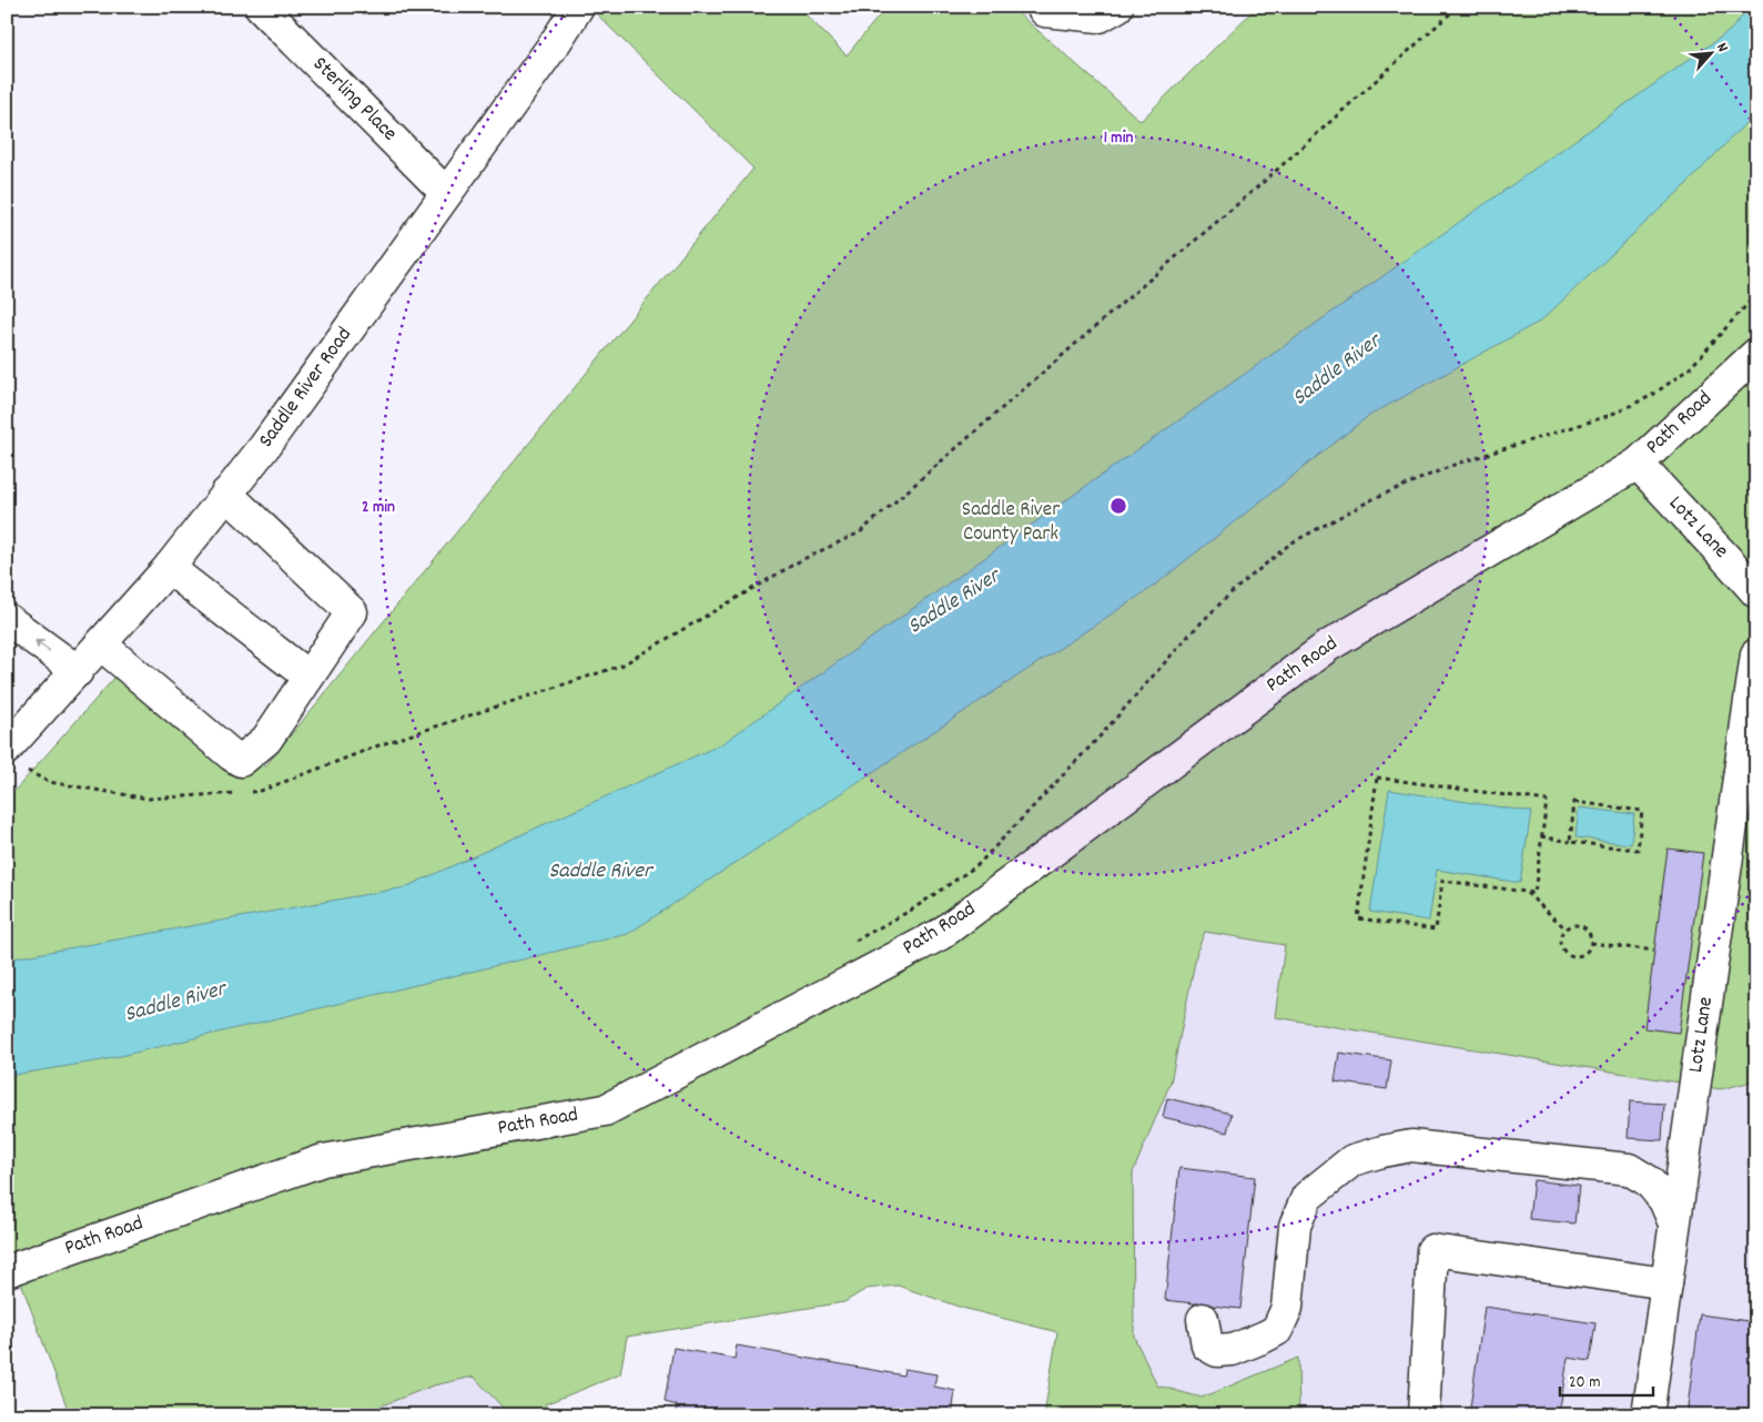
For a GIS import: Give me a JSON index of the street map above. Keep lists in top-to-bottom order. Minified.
{"streets":{"main road":["Sterling Place","Saddle River Road","Path Road","Lotz Lane"]},"crossings":[["Sterling Place","Saddle River Road"],["Path Road","Lotz Lane"]],"water":["Saddle River"],"parks":["Saddle River County Park"],"scale_bar":"20 m","north":"top right","rings":["1 min","2 min"]}
